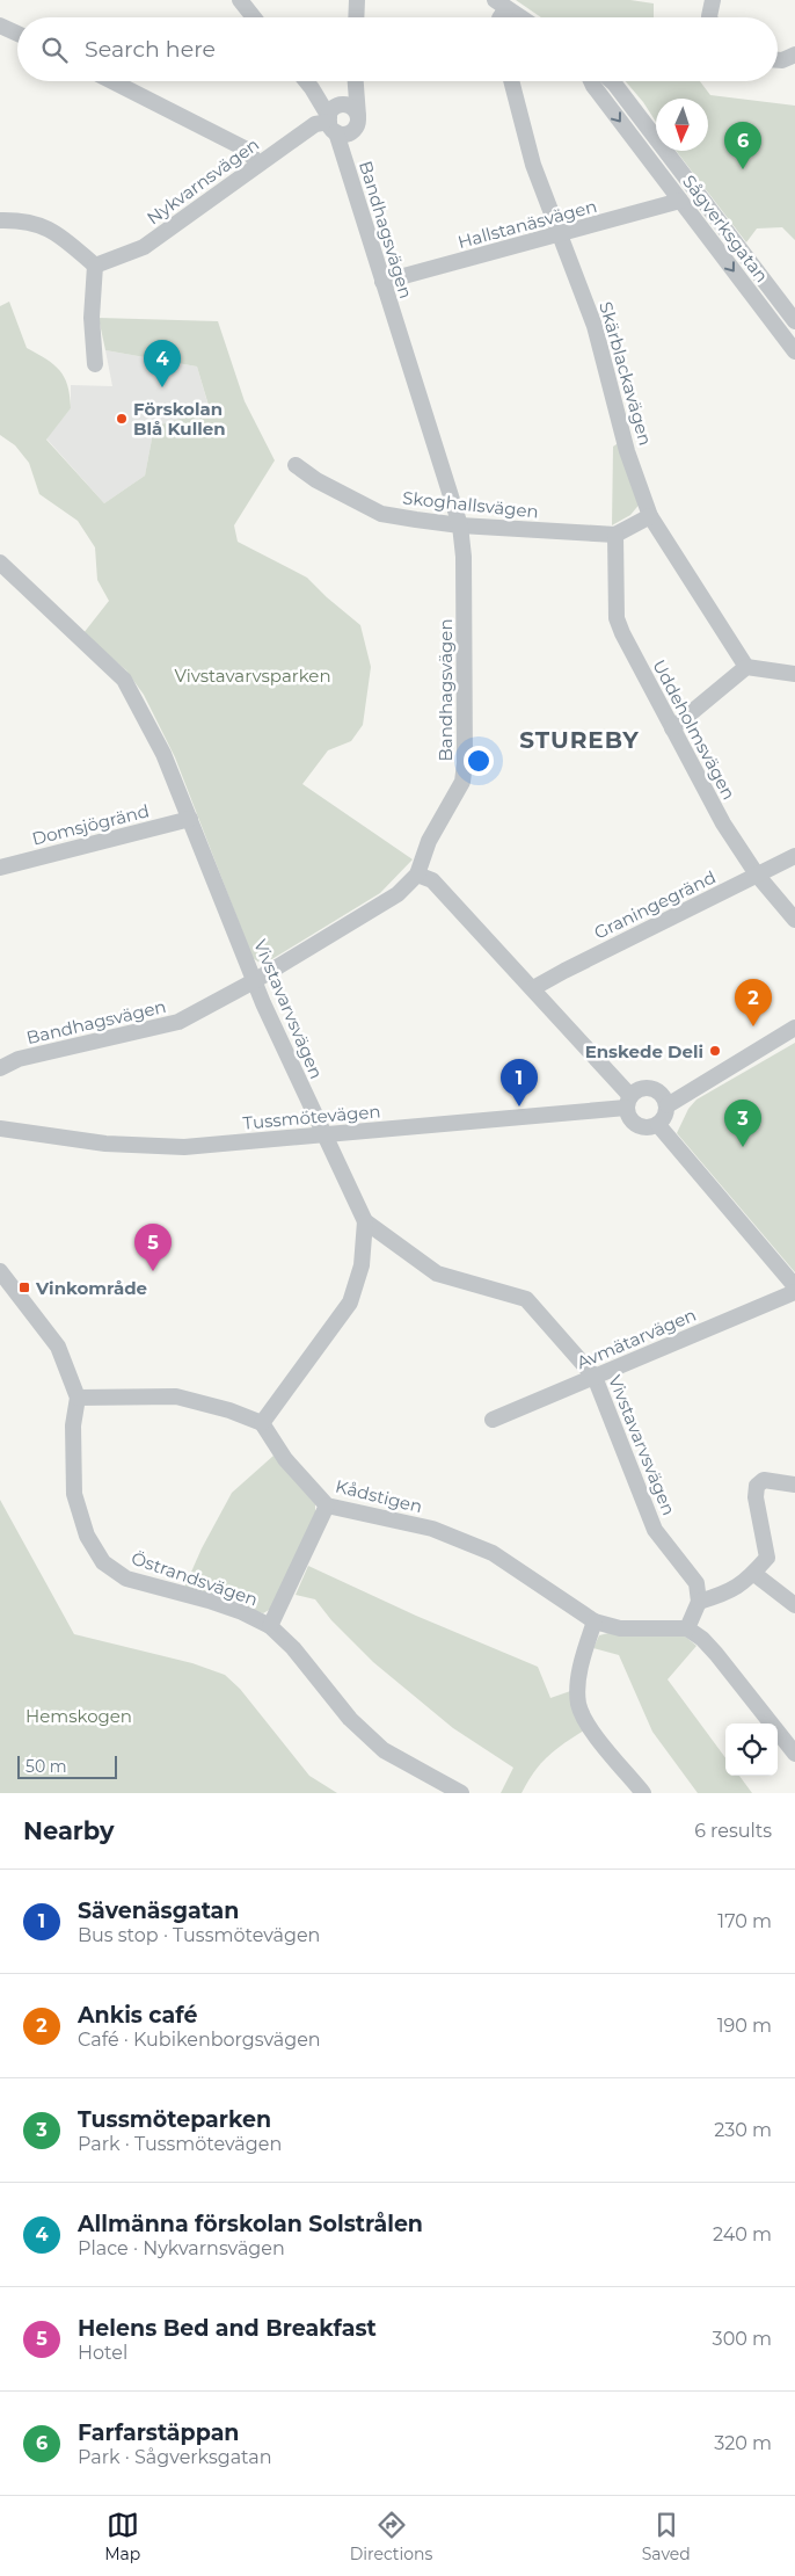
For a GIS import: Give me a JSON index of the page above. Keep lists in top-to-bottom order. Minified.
{"streets":{"street":["Nykvarnsvägen","Hallstanäsvägen","Sågverksgatan","Bandhagsvägen","Skärblackavägen","Skoghallsvägen","Uddeholmsvägen","Domsjögränd","Graningegränd","Vivstavarvsvägen","Tussmötevägen","Avmätarvägen","Kådstigen","Östrandsvägen"]},"crossings":[["Nykvarnsvägen","Bandhagsvägen"],["Hallstanäsvägen","Sågverksgatan"],["Hallstanäsvägen","Bandhagsvägen"],["Hallstanäsvägen","Skärblackavägen"],["Bandhagsvägen","Skoghallsvägen"],["Bandhagsvägen","Vivstavarvsvägen"],["Skoghallsvägen","Uddeholmsvägen"],["Uddeholmsvägen","Graningegränd"],["Domsjögränd","Vivstavarvsvägen"],["Vivstavarvsvägen","Tussmötevägen"],["Vivstavarvsvägen","Avmätarvägen"]],"districts":["STUREBY"],"parks":["Vivstavarvsparken","Hemskogen"],"places":{"other":["Förskolan Blå Kullen","Enskede Deli"],"transit":["Vinkområde"]},"scale_bar":"50 m","north":"bottom","page":{"search":"Search here","pins":["6","4","2","1","3","5"],"scale":"50 m","heading":["Nearby","6 results"],"list":[{"mark":"1","name":"Sävenäsgatan","note":"Bus stop · Tussmötevägen","value":"170 m"},{"mark":"2","name":"Ankis café","note":"Café · Kubikenborgsvägen","value":"190 m"},{"mark":"3","name":"Tussmöteparken","note":"Park · Tussmötevägen","value":"230 m"},{"mark":"4","name":"Allmänna förskolan Solstrålen","note":"Place · Nykvarnsvägen","value":"240 m"},{"mark":"5","name":"Helens Bed and Breakfast","note":"Hotel","value":"300 m"},{"mark":"6","name":"Farfarstäppan","note":"Park · Sågverksgatan","value":"320 m"}],"nav":["Map","Directions","Saved"]}}
